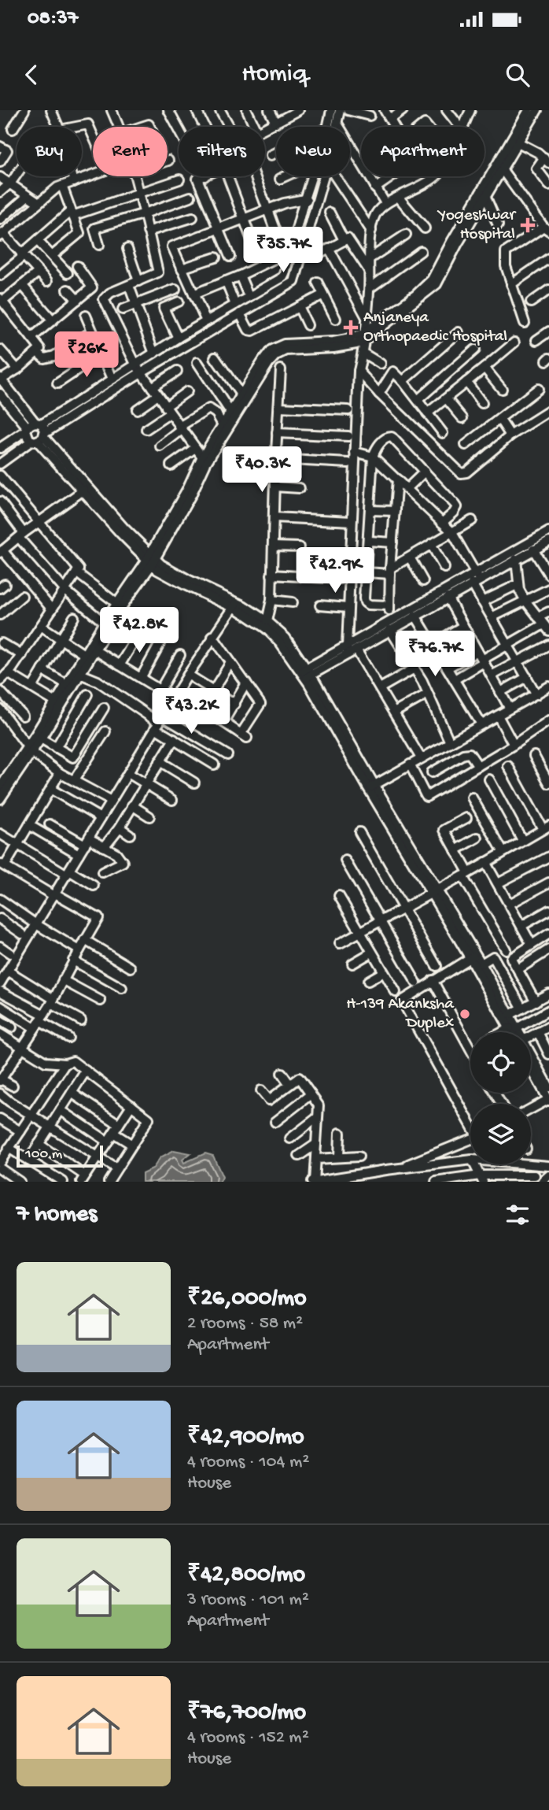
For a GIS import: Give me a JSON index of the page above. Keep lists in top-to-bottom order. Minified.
{"places":{"health":["Yogeshwar Hospital","Anjaneya Orthopaedic Hospital"],"other":["H-139 Akanksha Duplex"]},"scale_bar":"100 m","page":{"status":"08:37","header":"Homiq","chip":["Buy","Rent","Filters","New","Apartment"],"price":["₹35.7K","₹26K","₹40.3K","₹42.9K","₹42.8K","₹76.7K","₹43.2K"],"scale":"100 m","heading":"7 homes","list":[{"name":"₹26,000/mo","note":"2 rooms · 58 m² · Apartment"},{"name":"₹42,900/mo","note":"4 rooms · 104 m² · House"},{"name":"₹42,800/mo","note":"3 rooms · 101 m² · Apartment"},{"name":"₹76,700/mo","note":"4 rooms · 152 m² · House"}]}}
